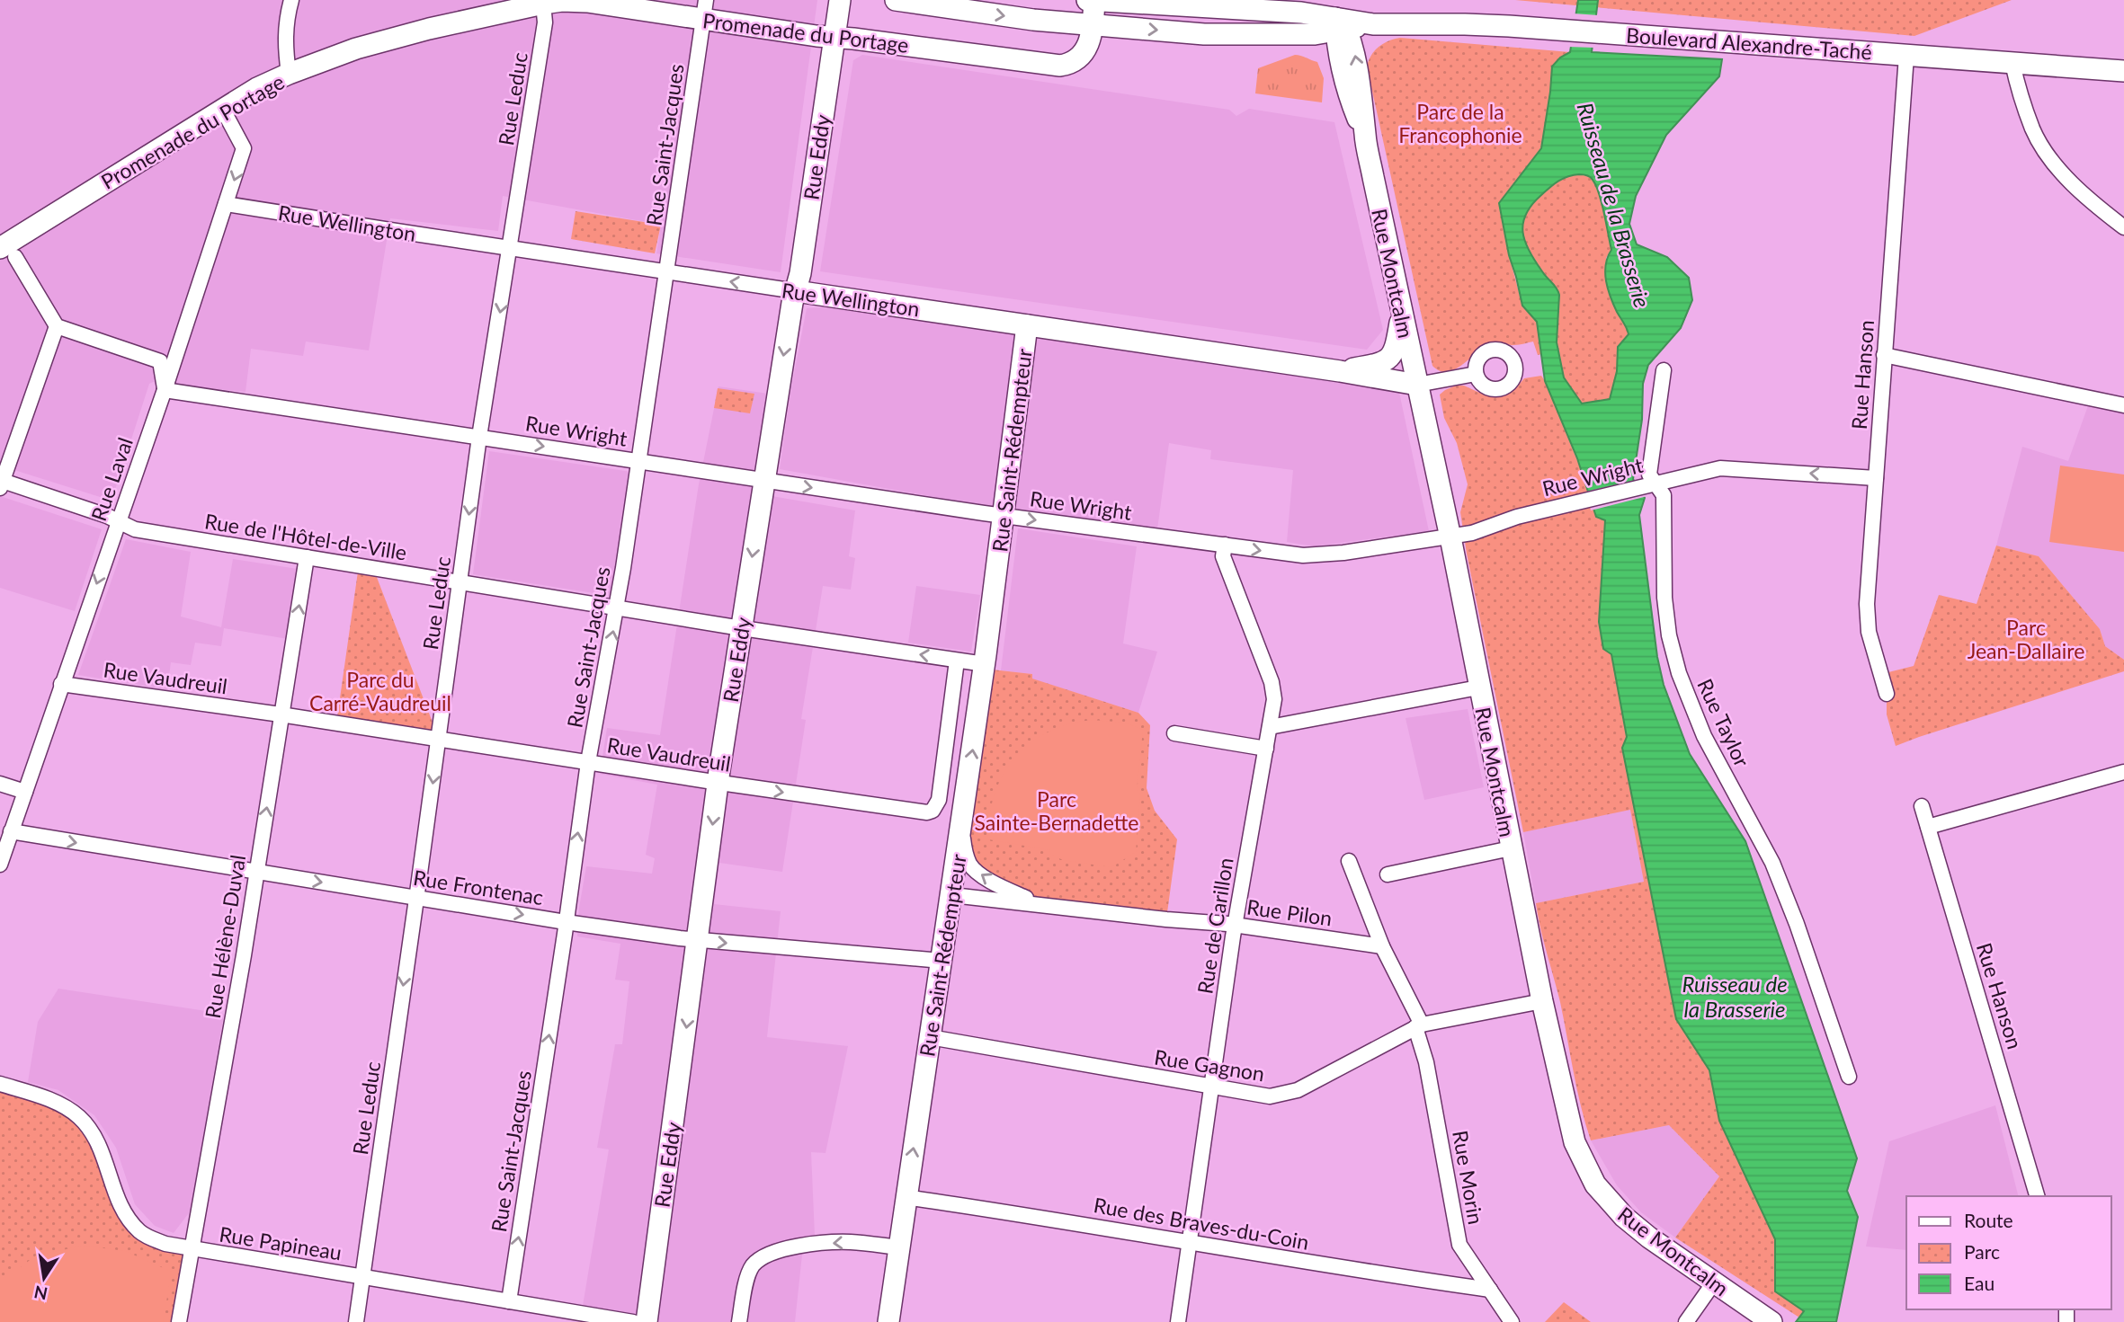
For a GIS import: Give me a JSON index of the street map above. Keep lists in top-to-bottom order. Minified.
{"streets":{"main road":["Promenade du Portage","Boulevard Alexandre-Taché","Rue Eddy","Rue Wellington","Rue Montcalm","Rue Saint-Rédempteur"],"street":["Rue Leduc","Rue Saint-Jacques","Rue Hanson","Rue Wright","Rue Laval","Rue de l'Hôtel-de-Ville","Rue Vaudreuil","Rue Taylor","Rue Frontenac","Rue Pilon","Rue de Carillon","Rue Hélène-Duval","Rue Gagnon","Rue Morin","Rue des Braves-du-Coin","Rue Papineau"]},"crossings":[["Promenade du Portage","Boulevard Alexandre-Taché"],["Promenade du Portage","Rue Leduc"],["Promenade du Portage","Rue Saint-Jacques"],["Promenade du Portage","Rue Eddy"],["Promenade du Portage","Rue Laval"],["Boulevard Alexandre-Taché","Rue Montcalm"],["Boulevard Alexandre-Taché","Rue Hanson"],["Rue Leduc","Rue Wellington"],["Rue Leduc","Rue Wright"],["Rue Leduc","Rue de l'Hôtel-de-Ville"],["Rue Leduc","Rue Vaudreuil"],["Rue Leduc","Rue Frontenac"],["Rue Leduc","Rue Papineau"],["Rue Saint-Jacques","Rue Wellington"],["Rue Saint-Jacques","Rue Wright"],["Rue Saint-Jacques","Rue de l'Hôtel-de-Ville"],["Rue Saint-Jacques","Rue Vaudreuil"],["Rue Saint-Jacques","Rue Frontenac"],["Rue Saint-Jacques","Rue Papineau"],["Rue Eddy","Rue Wellington"],["Rue Eddy","Rue Wright"],["Rue Eddy","Rue de l'Hôtel-de-Ville"],["Rue Eddy","Rue Vaudreuil"],["Rue Eddy","Rue Frontenac"],["Rue Wellington","Rue Montcalm"],["Rue Wellington","Rue Saint-Rédempteur"],["Rue Wellington","Rue Laval"],["Rue Montcalm","Rue Wright"],["Rue Montcalm","Rue Gagnon"],["Rue Hanson","Rue Wright"],["Rue Wright","Rue Saint-Rédempteur"],["Rue Wright","Rue Laval"],["Rue Wright","Rue Taylor"],["Rue Wright","Rue de Carillon"],["Rue Saint-Rédempteur","Rue de l'Hôtel-de-Ville"],["Rue Saint-Rédempteur","Rue Frontenac"],["Rue Saint-Rédempteur","Rue Pilon"],["Rue Saint-Rédempteur","Rue Gagnon"],["Rue Saint-Rédempteur","Rue des Braves-du-Coin"],["Rue Laval","Rue de l'Hôtel-de-Ville"],["Rue Laval","Rue Vaudreuil"],["Rue Laval","Rue Frontenac"],["Rue de l'Hôtel-de-Ville","Rue Vaudreuil"],["Rue de l'Hôtel-de-Ville","Rue Hélène-Duval"],["Rue Vaudreuil","Rue Hélène-Duval"],["Rue Frontenac","Rue Hélène-Duval"],["Rue Pilon","Rue de Carillon"],["Rue Pilon","Rue Morin"],["Rue de Carillon","Rue Gagnon"],["Rue de Carillon","Rue des Braves-du-Coin"],["Rue Hélène-Duval","Rue Papineau"],["Rue Gagnon","Rue Morin"],["Rue Morin","Rue des Braves-du-Coin"]],"one_way":["Rue Leduc","Rue Saint-Jacques","Rue Eddy","Rue Frontenac","Rue Hélène-Duval"],"water":["Ruisseau de la Brasserie"],"parks":["Parc de la Francophonie","Parc Jean-Dallaire","Parc du Carré-Vaudreuil","Parc Sainte-Bernadette"],"legend":["Route","Parc","Eau"],"north":"bottom"}
